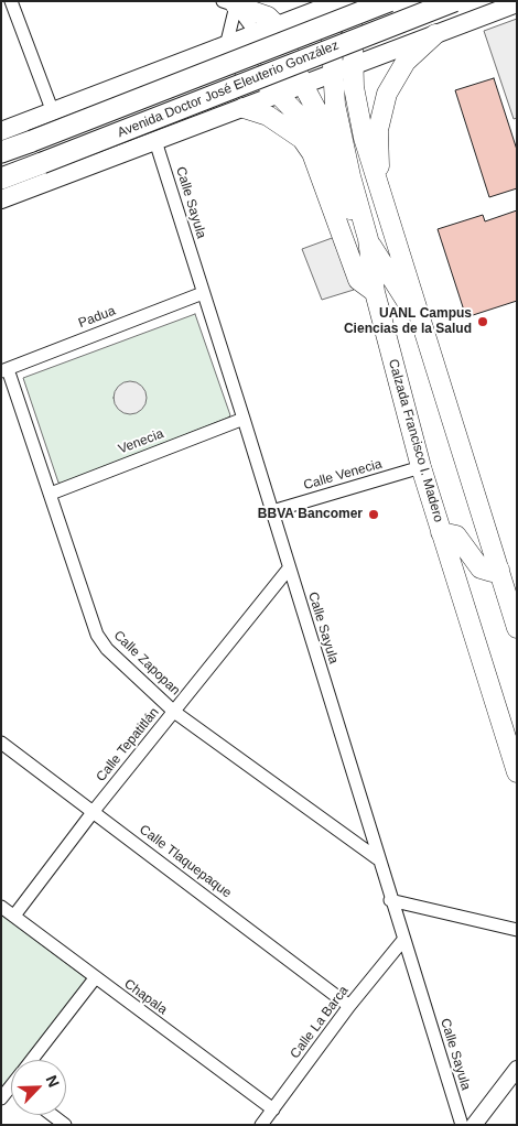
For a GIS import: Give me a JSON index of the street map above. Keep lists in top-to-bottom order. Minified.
{"streets":{"highway":["Avenida Doctor José Eleuterio González"],"main road":["Calzada Francisco I. Madero"],"street":["Calle Sayula","Padua","Venecia","Calle Venecia","Calle Zapopan","Calle Tepatitlán","Calle Tlaquepaque","Chapala","Calle La Barca"]},"crossings":[["Avenida Doctor José Eleuterio González","Calle Sayula"],["Avenida Doctor José Eleuterio González","Calzada Francisco I. Madero"],["Calle Sayula","Padua"],["Calle Sayula","Venecia"],["Calle Sayula","Calle Venecia"],["Calle Sayula","Calle Zapopan"],["Calle Sayula","Calle Tepatitlán"],["Calle Sayula","Calle La Barca"],["Padua","Calle Zapopan"],["Calzada Francisco I. Madero","Calle Venecia"],["Venecia","Calle Zapopan"],["Calle Zapopan","Calle Tepatitlán"],["Calle Tepatitlán","Calle Tlaquepaque"],["Calle Tepatitlán","Chapala"],["Calle Tlaquepaque","Calle La Barca"],["Chapala","Calle La Barca"]],"places":["UANL Campus Ciencias de la Salud","BBVA Bancomer"],"north":"top right"}
